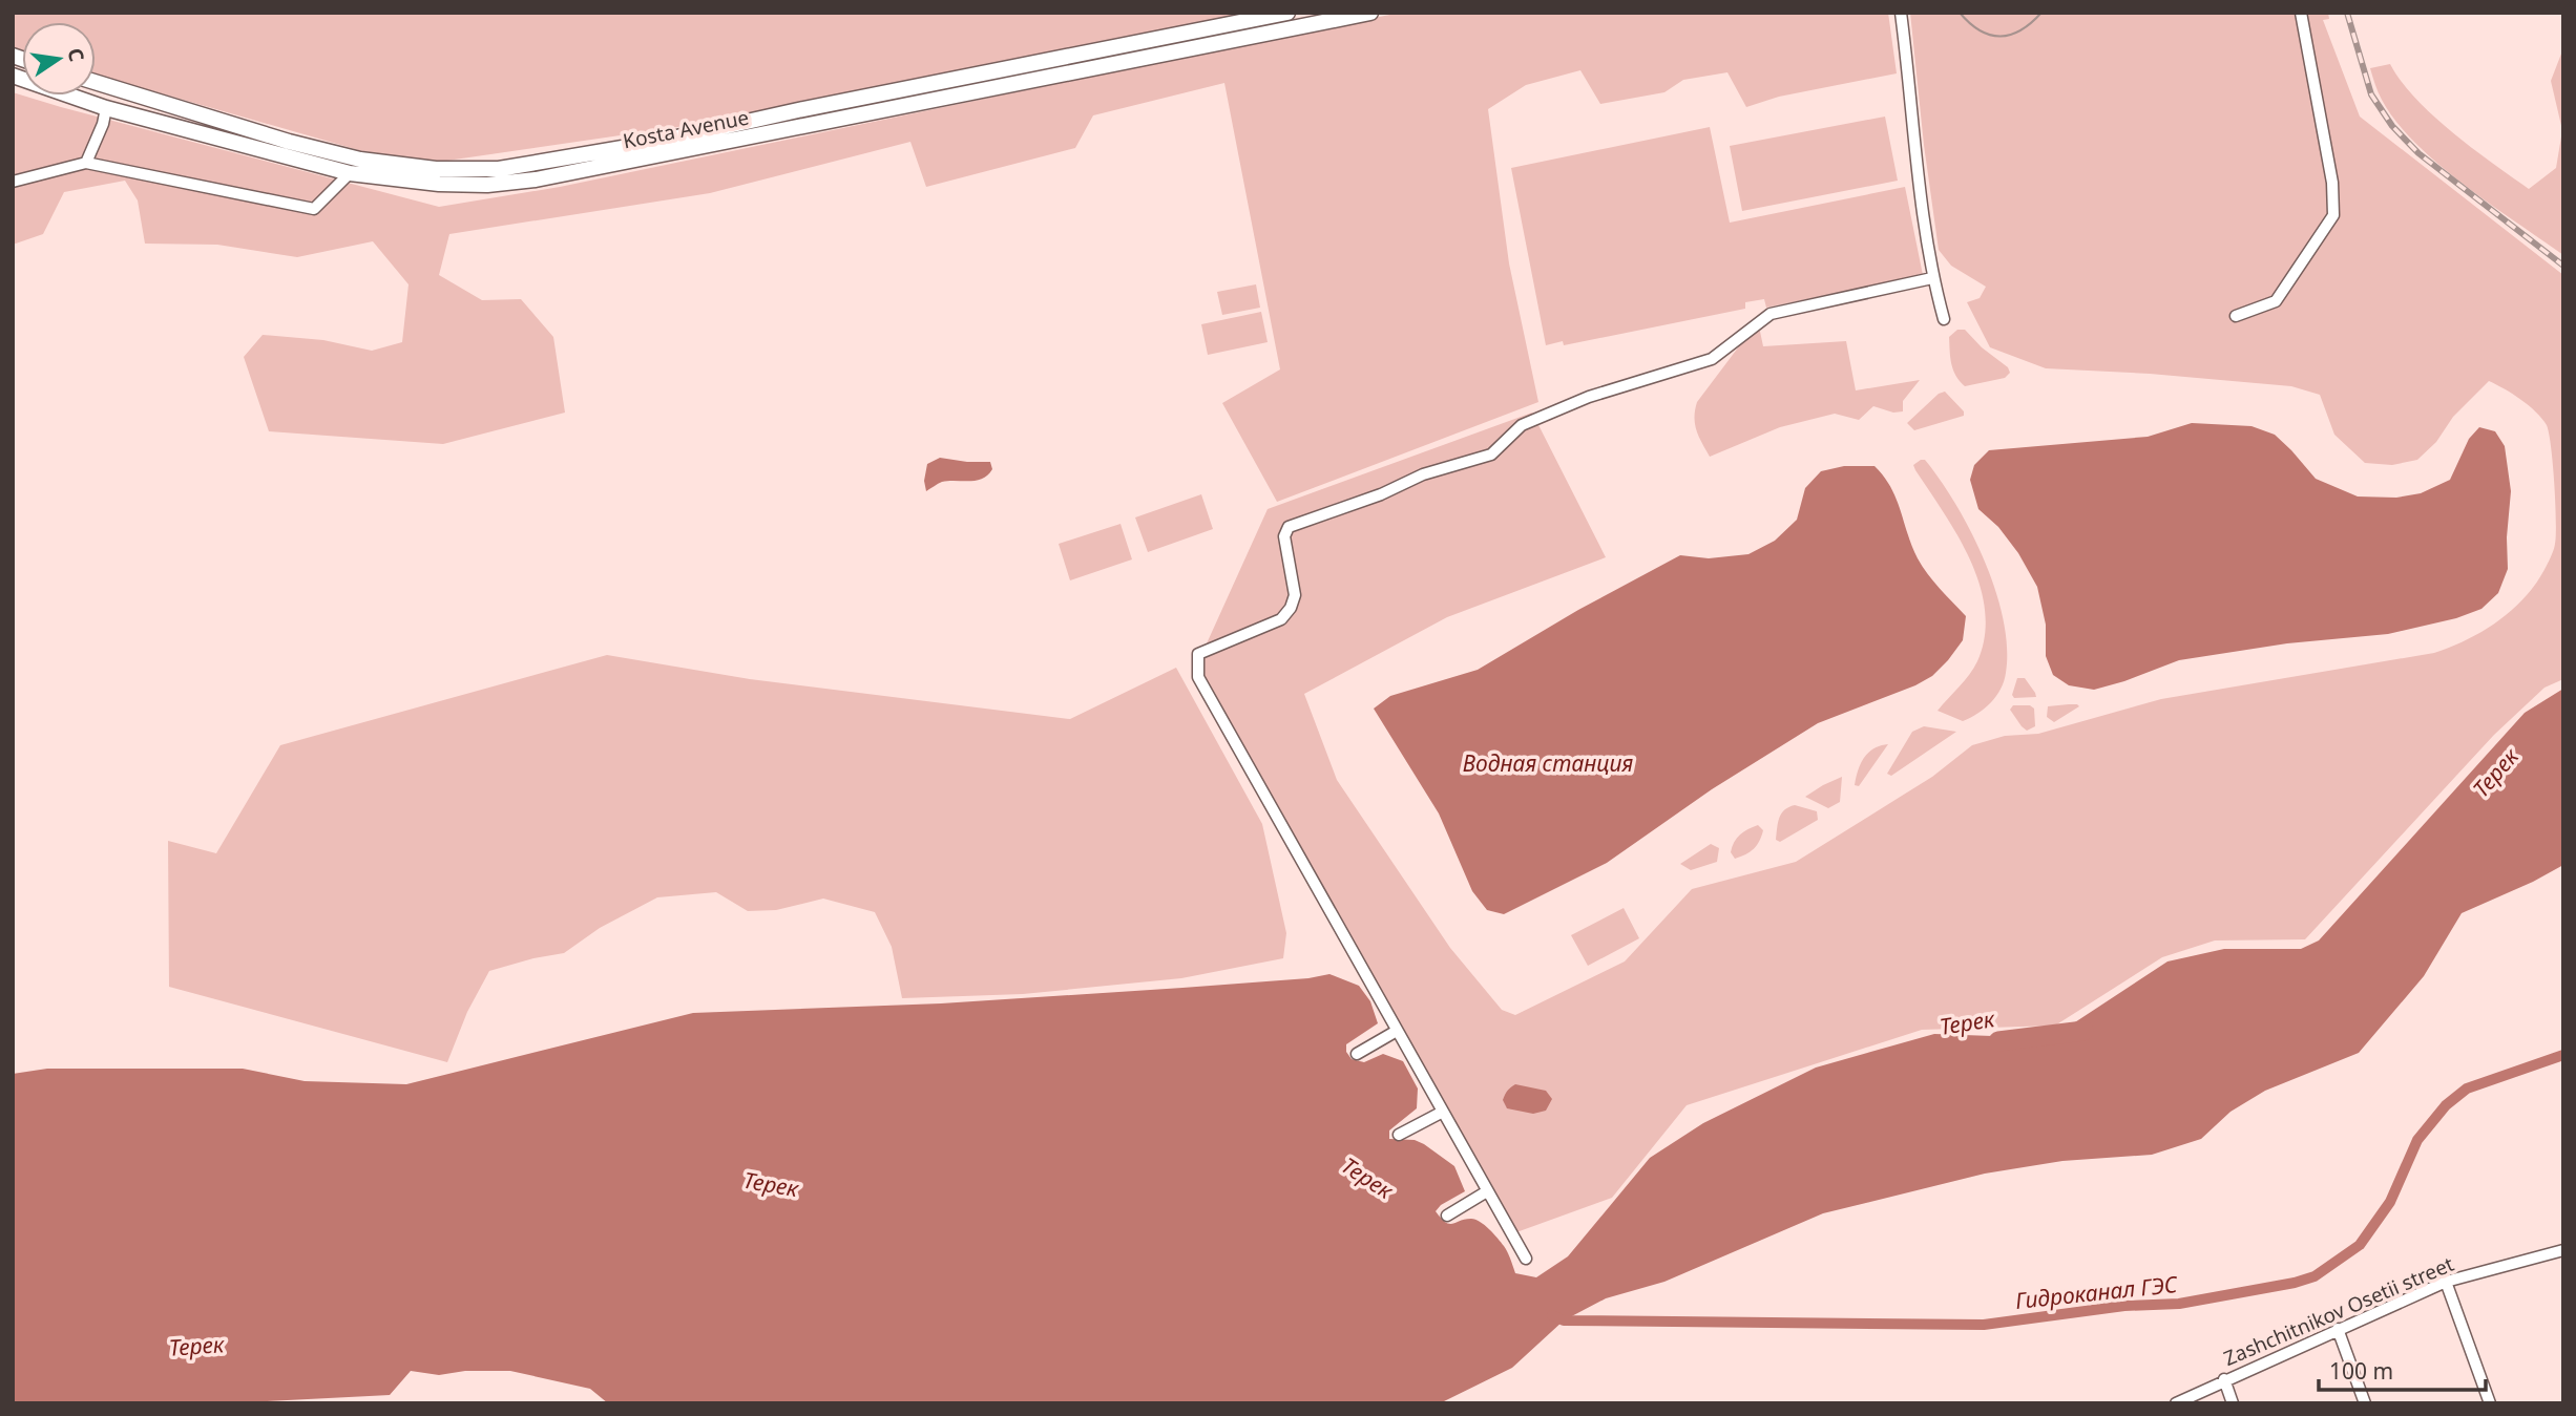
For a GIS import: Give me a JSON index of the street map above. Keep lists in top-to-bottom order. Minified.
{"streets":{"main road":["Kosta Avenue"],"street":["Zashchitnikov Osetii street"]},"water":["Водная станция","Терек","Гидроканал ГЭС"],"scale_bar":"100 m","north":"right"}
